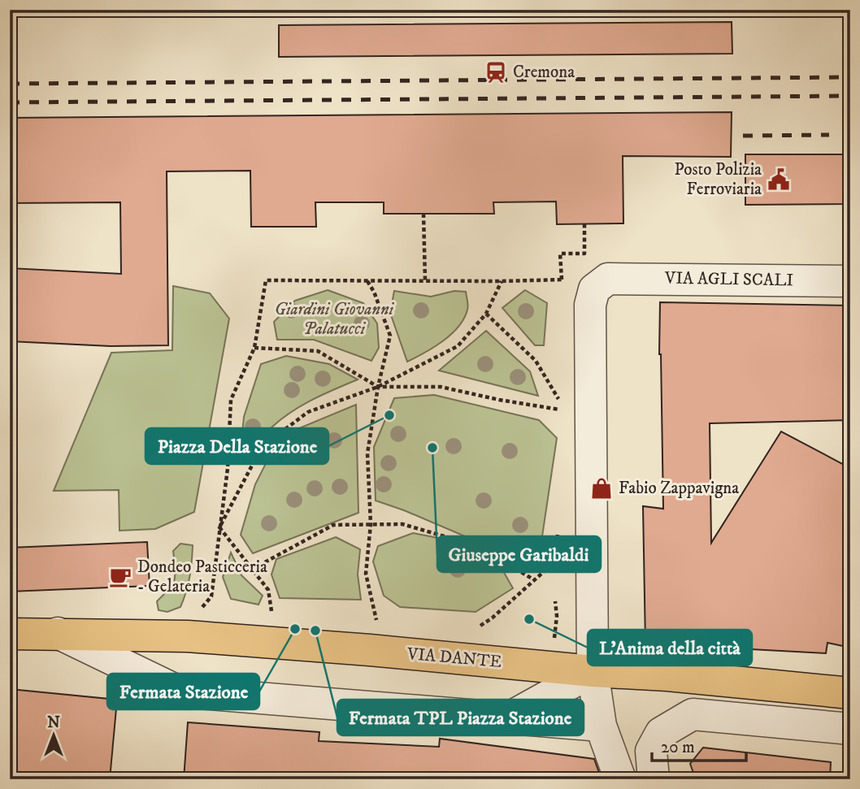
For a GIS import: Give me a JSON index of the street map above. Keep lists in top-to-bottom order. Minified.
{"streets":{"main road":["VIA DANTE"],"street":["VIA AGLI SCALI"]},"parks":["Giardini Giovanni Palatucci"],"places":{"station":["Cremona"],"public building":["Posto Polizia Ferroviaria"],"other":["Piazza Della Stazione","Giuseppe Garibaldi","L'Anima della città","Fermata Stazione","Fermata TPL Piazza Stazione"],"shop":["Fabio Zappavigna"],"cafe":["Dondeo Pasticceria - Gelateria"]},"scale_bar":"20 m","north":"top"}
